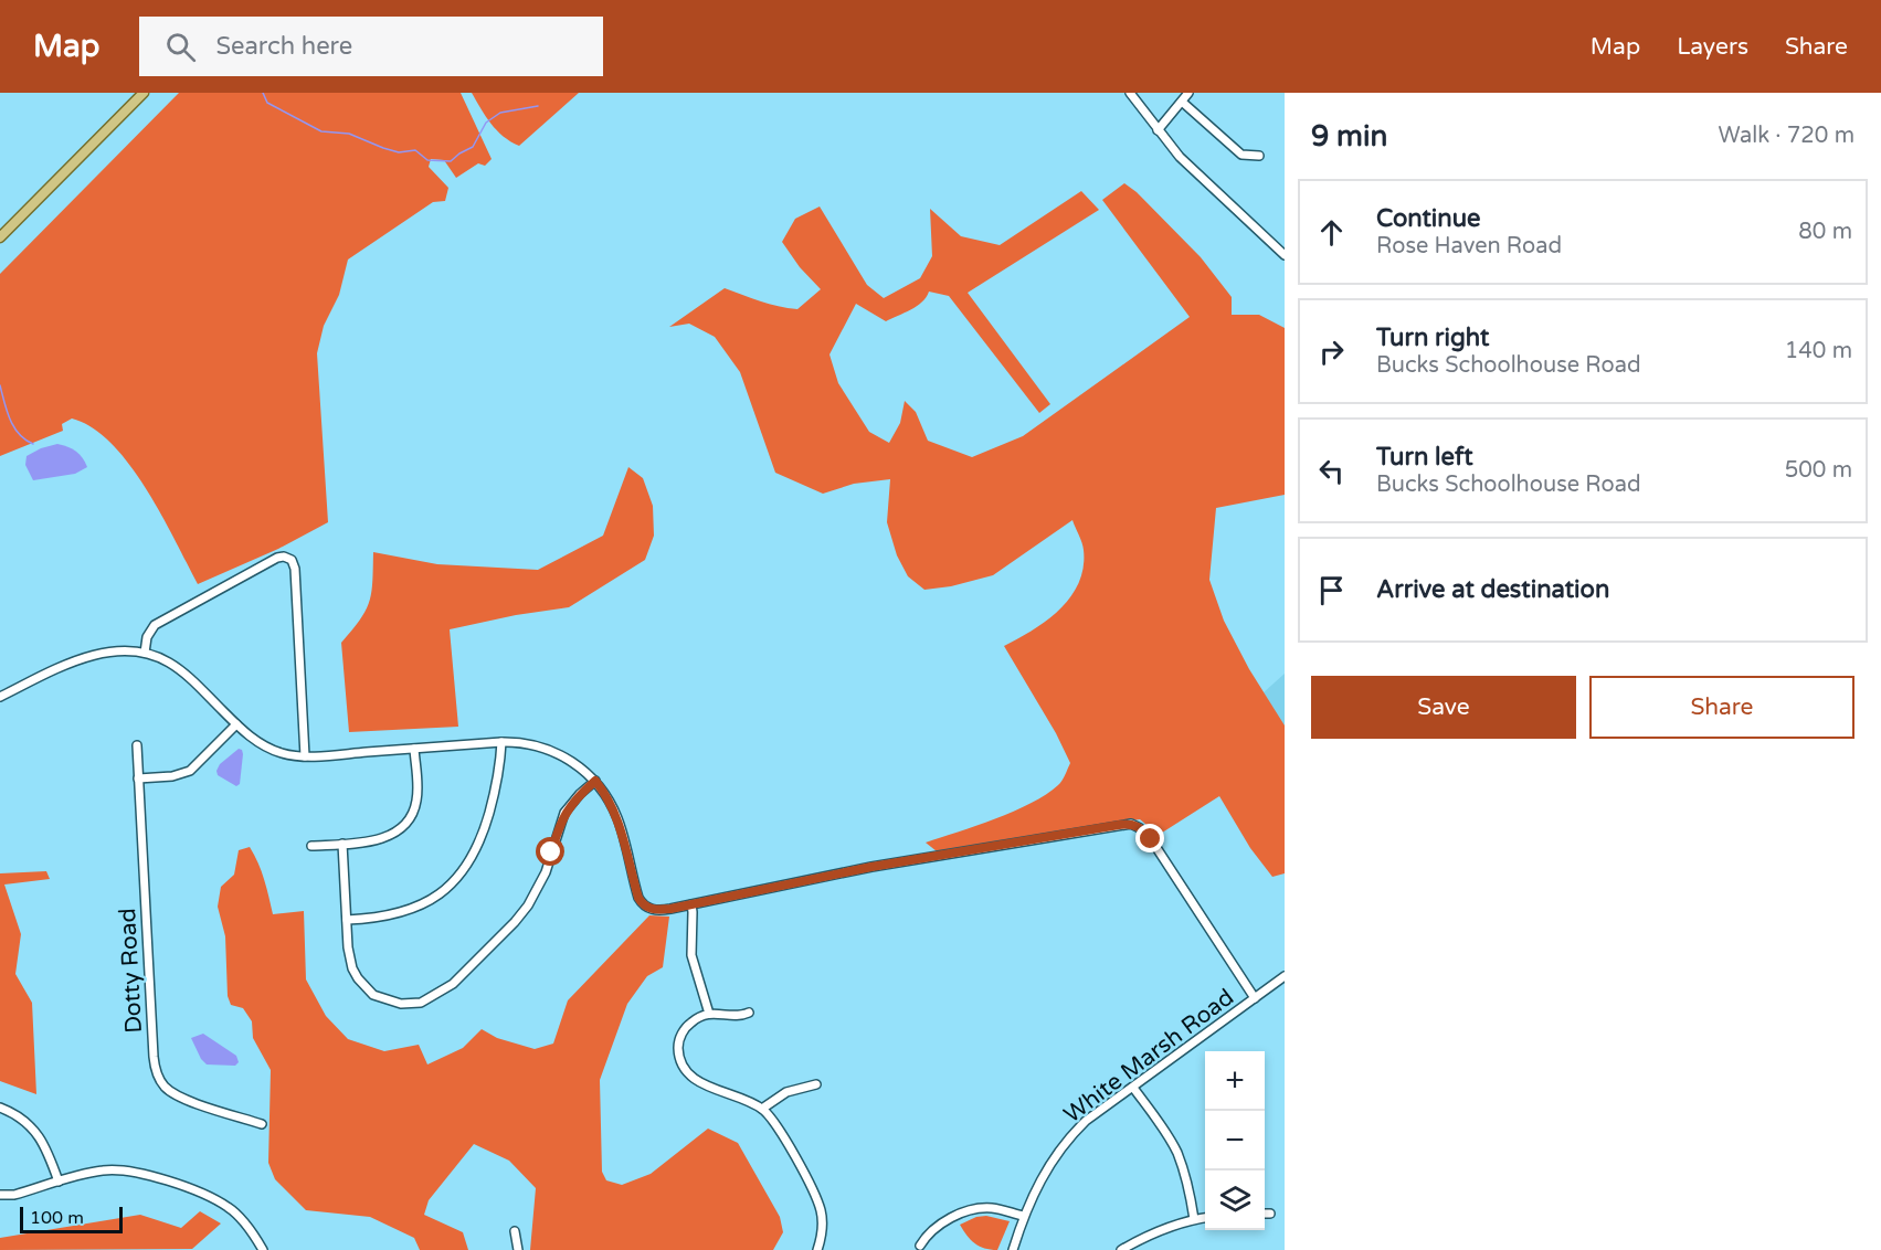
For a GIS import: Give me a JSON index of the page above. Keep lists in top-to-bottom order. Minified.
{"streets":{"street":["Dotty Road","White Marsh Road"]},"scale_bar":"100 m","page":{"header":"Map","search":"Search here","nav":["Map","Layers","Share"],"heading":["9 min","Walk · 720 m"],"list":[["Continue","Rose Haven Road","80 m"],["Turn right","Bucks Schoolhouse Road","140 m"],["Turn left","Bucks Schoolhouse Road","500 m"],"Arrive at destination"],"buttons":["Save","Share"],"map_buttons":["+","−"],"scale":"100 m"}}
